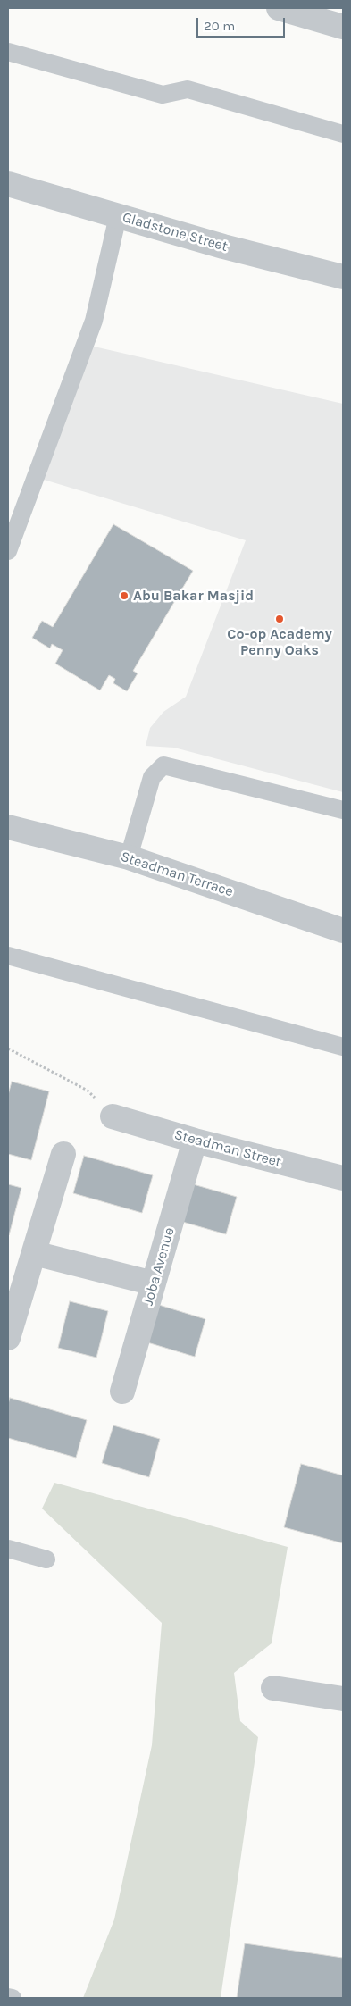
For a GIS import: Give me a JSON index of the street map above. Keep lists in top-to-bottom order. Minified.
{"streets":{"street":["Gladstone Street","Steadman Terrace","Steadman Street","Joba Avenue"]},"crossings":[["Steadman Street","Joba Avenue"]],"places":["Abu Bakar Masjid","Co-op Academy Penny Oaks"],"scale_bar":"20 m"}
